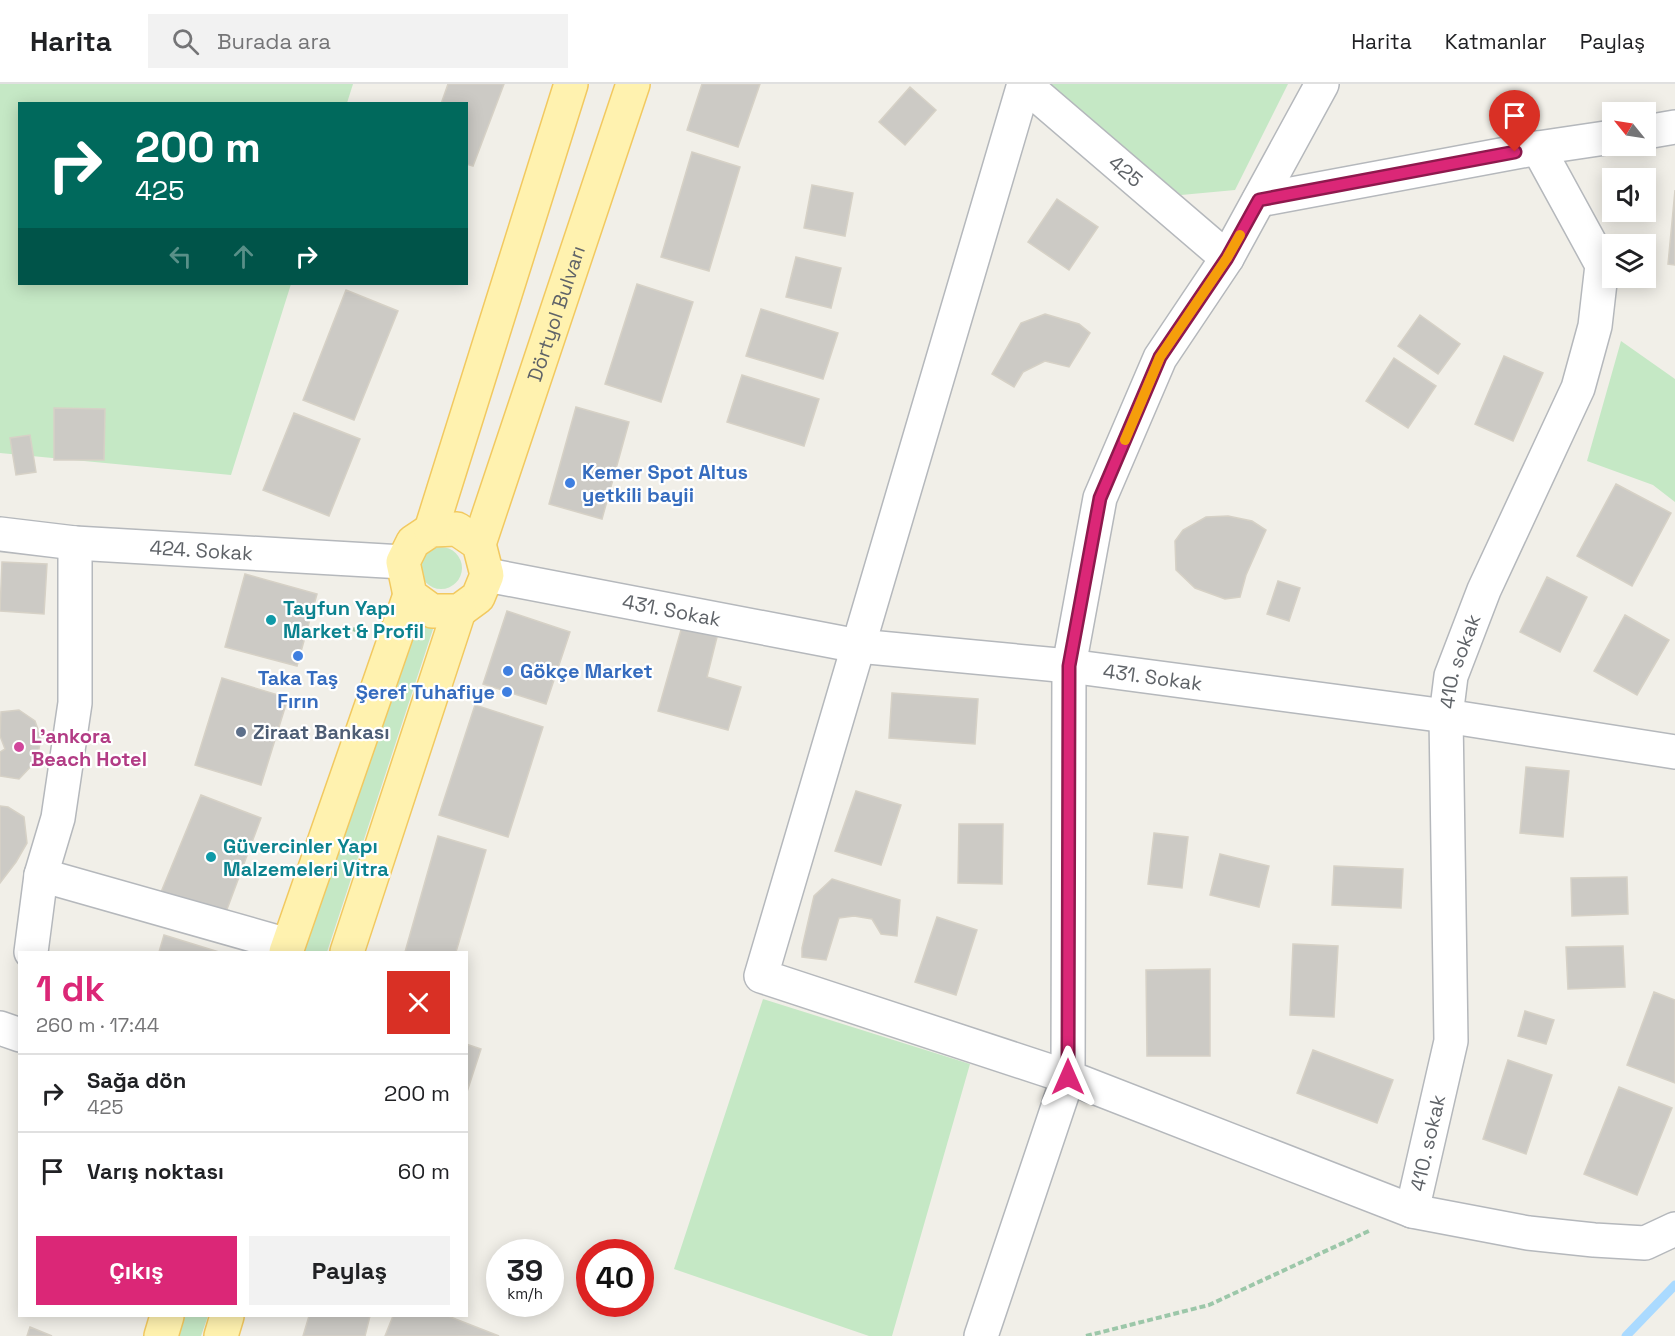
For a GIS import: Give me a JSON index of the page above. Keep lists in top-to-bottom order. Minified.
{"streets":{"main road":["Dörtyol Bulvarı"],"street":["425","424. Sokak","431. Sokak","410. sokak"]},"crossings":[["Dörtyol Bulvarı","424. Sokak"],["Dörtyol Bulvarı","431. Sokak"],["424. Sokak","431. Sokak"],["431. Sokak","410. sokak"]],"places":["Kemer Spot Altus yetkili bayii","Tayfun Yapı Market & Profil","Taka Taş Fırın","Gökçe Market","Şeref Tuhafiye","Ziraat Bankası","L'ankora Beach Hotel","Güvercinler Yapı Malzemeleri Vitra"],"north":"top left","page":{"header":"Harita","search":"Burada ara","nav":["Harita","Katmanlar","Paylaş"],"turn":["200 m","425"],"heading":["1 dk","260 m · 17:44"],"list":[{"name":"Sağa dön","note":"425","value":"200 m"},{"name":"Varış noktası","value":"60 m"}],"buttons":["Çıkış","Paylaş"],"speed":"39 km/h","limit":"40"}}
